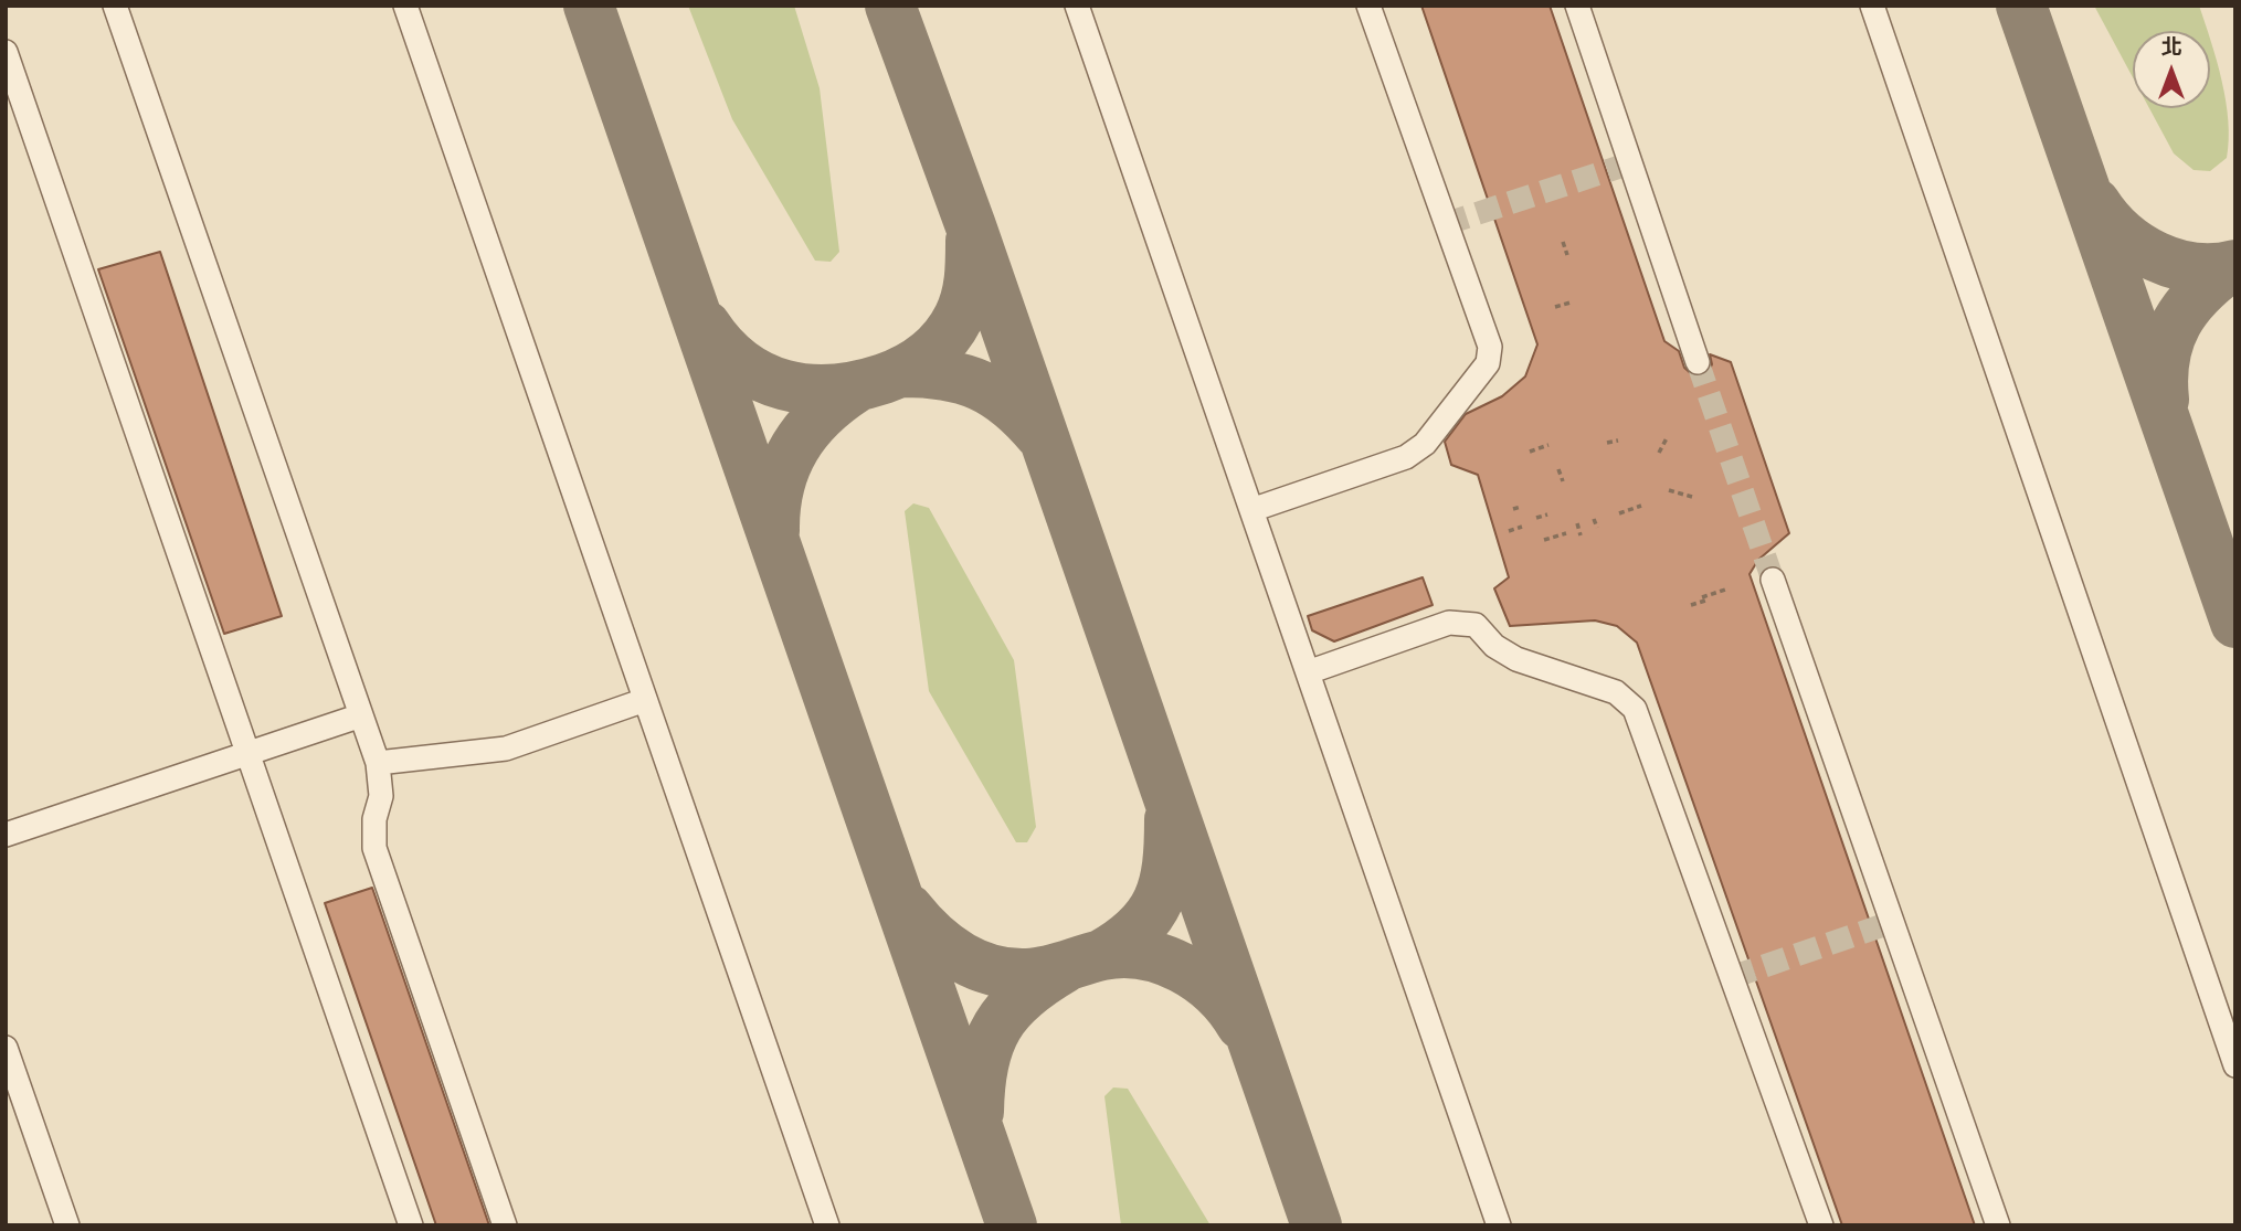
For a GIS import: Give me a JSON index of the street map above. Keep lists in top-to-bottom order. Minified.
{"north":"top"}
